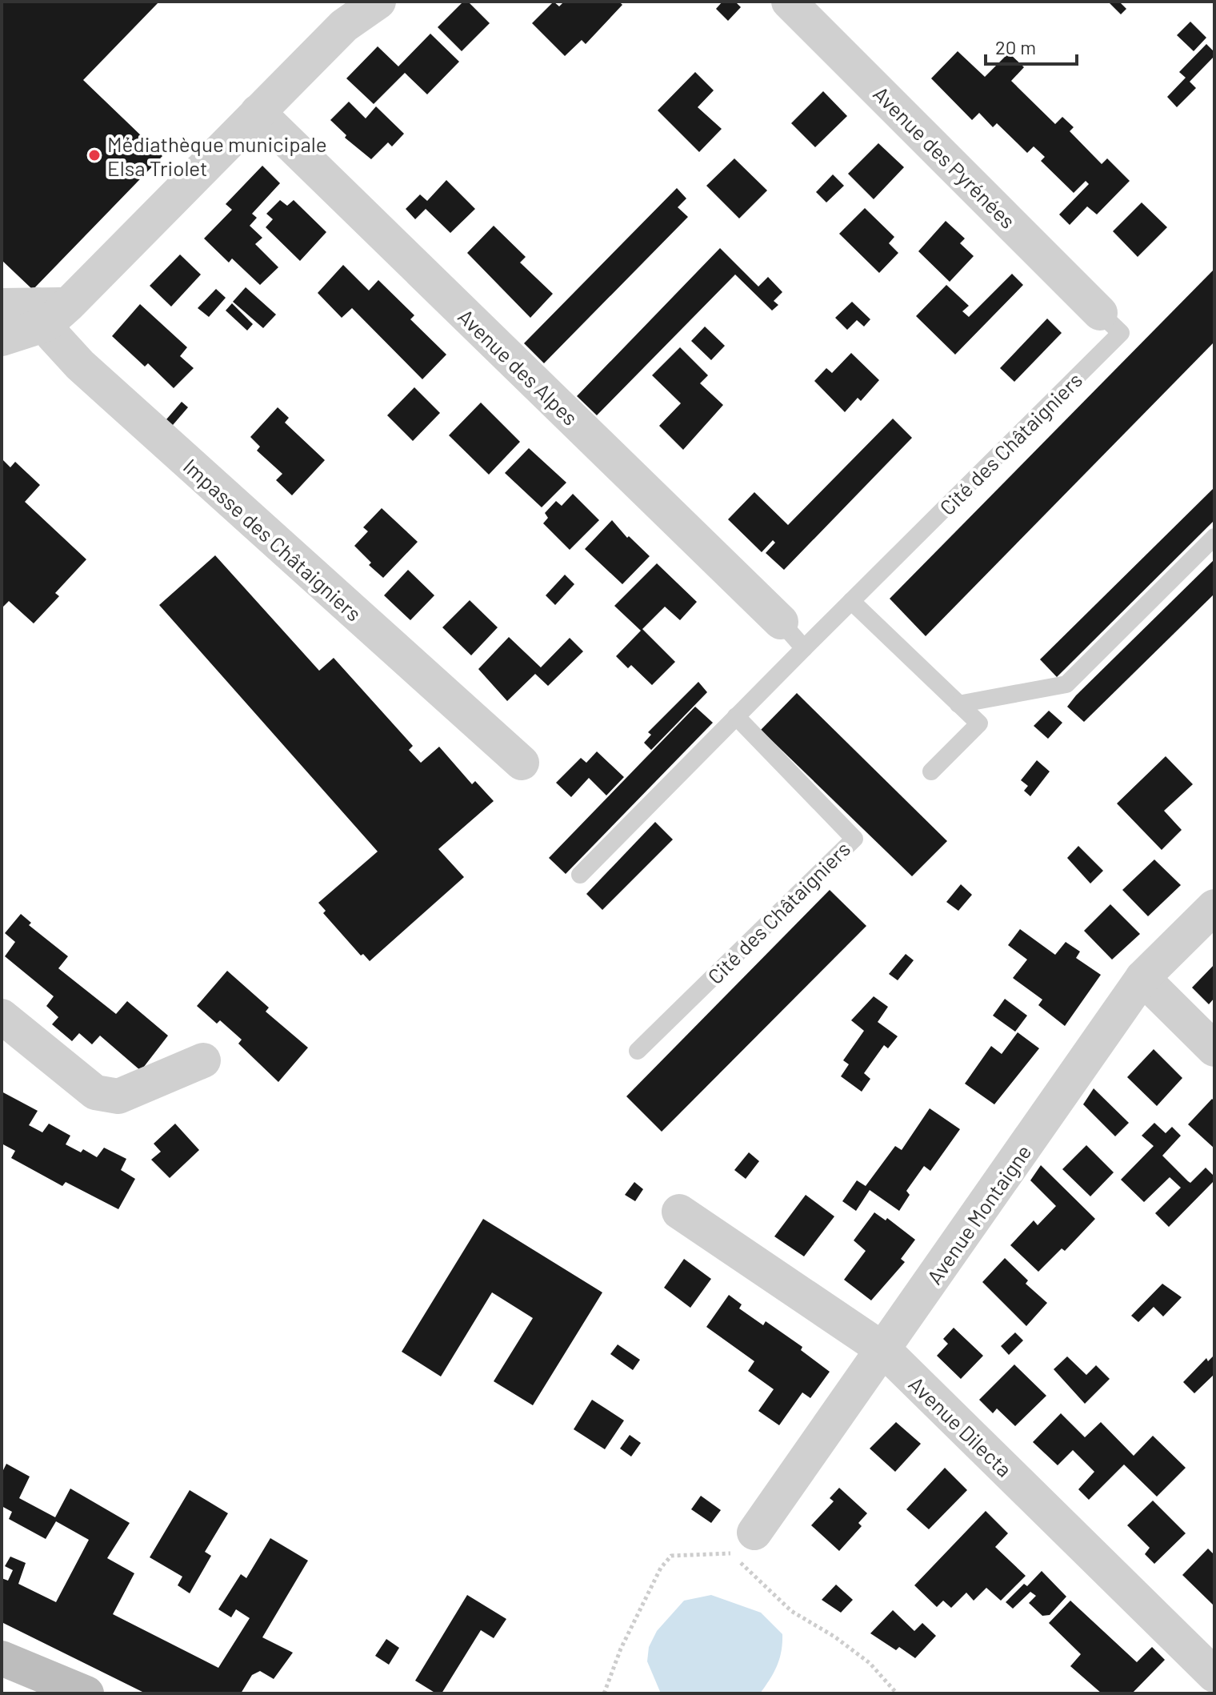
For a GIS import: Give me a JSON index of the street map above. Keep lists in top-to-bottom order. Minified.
{"streets":{"street":["Avenue des Pyrénées","Avenue des Alpes","Impasse des Châtaigniers","Avenue Montaigne","Avenue Dilecta"],"lane":["Cité des Châtaigniers"]},"crossings":[["Avenue des Pyrénées","Cité des Châtaigniers"],["Avenue Montaigne","Avenue Dilecta"]],"places":["Médiathèque municipale Elsa Triolet"],"scale_bar":"20 m"}
